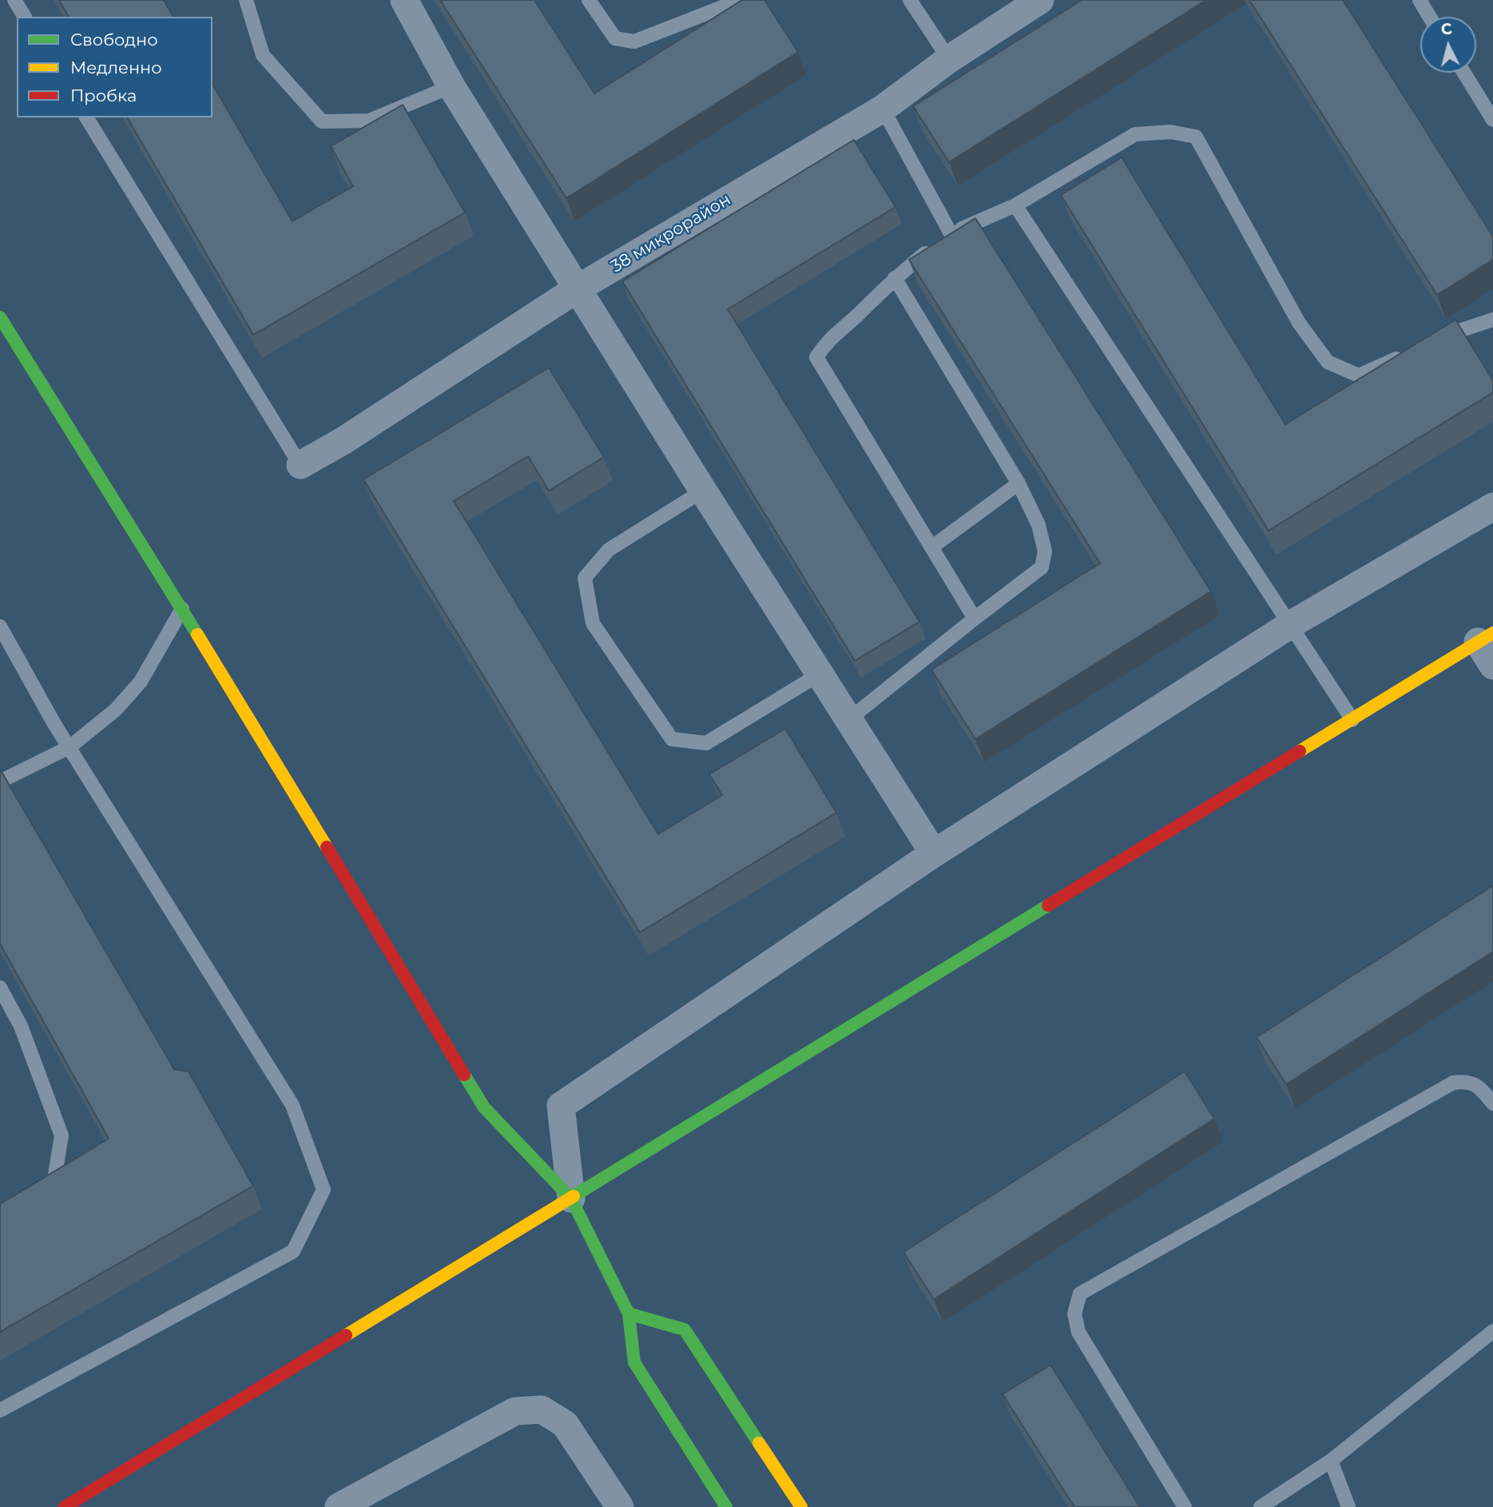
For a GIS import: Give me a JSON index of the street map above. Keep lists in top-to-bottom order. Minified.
{"streets":{"street":["38 микрорайон"]},"legend":["Свободно","Медленно","Пробка"],"north":"top"}
